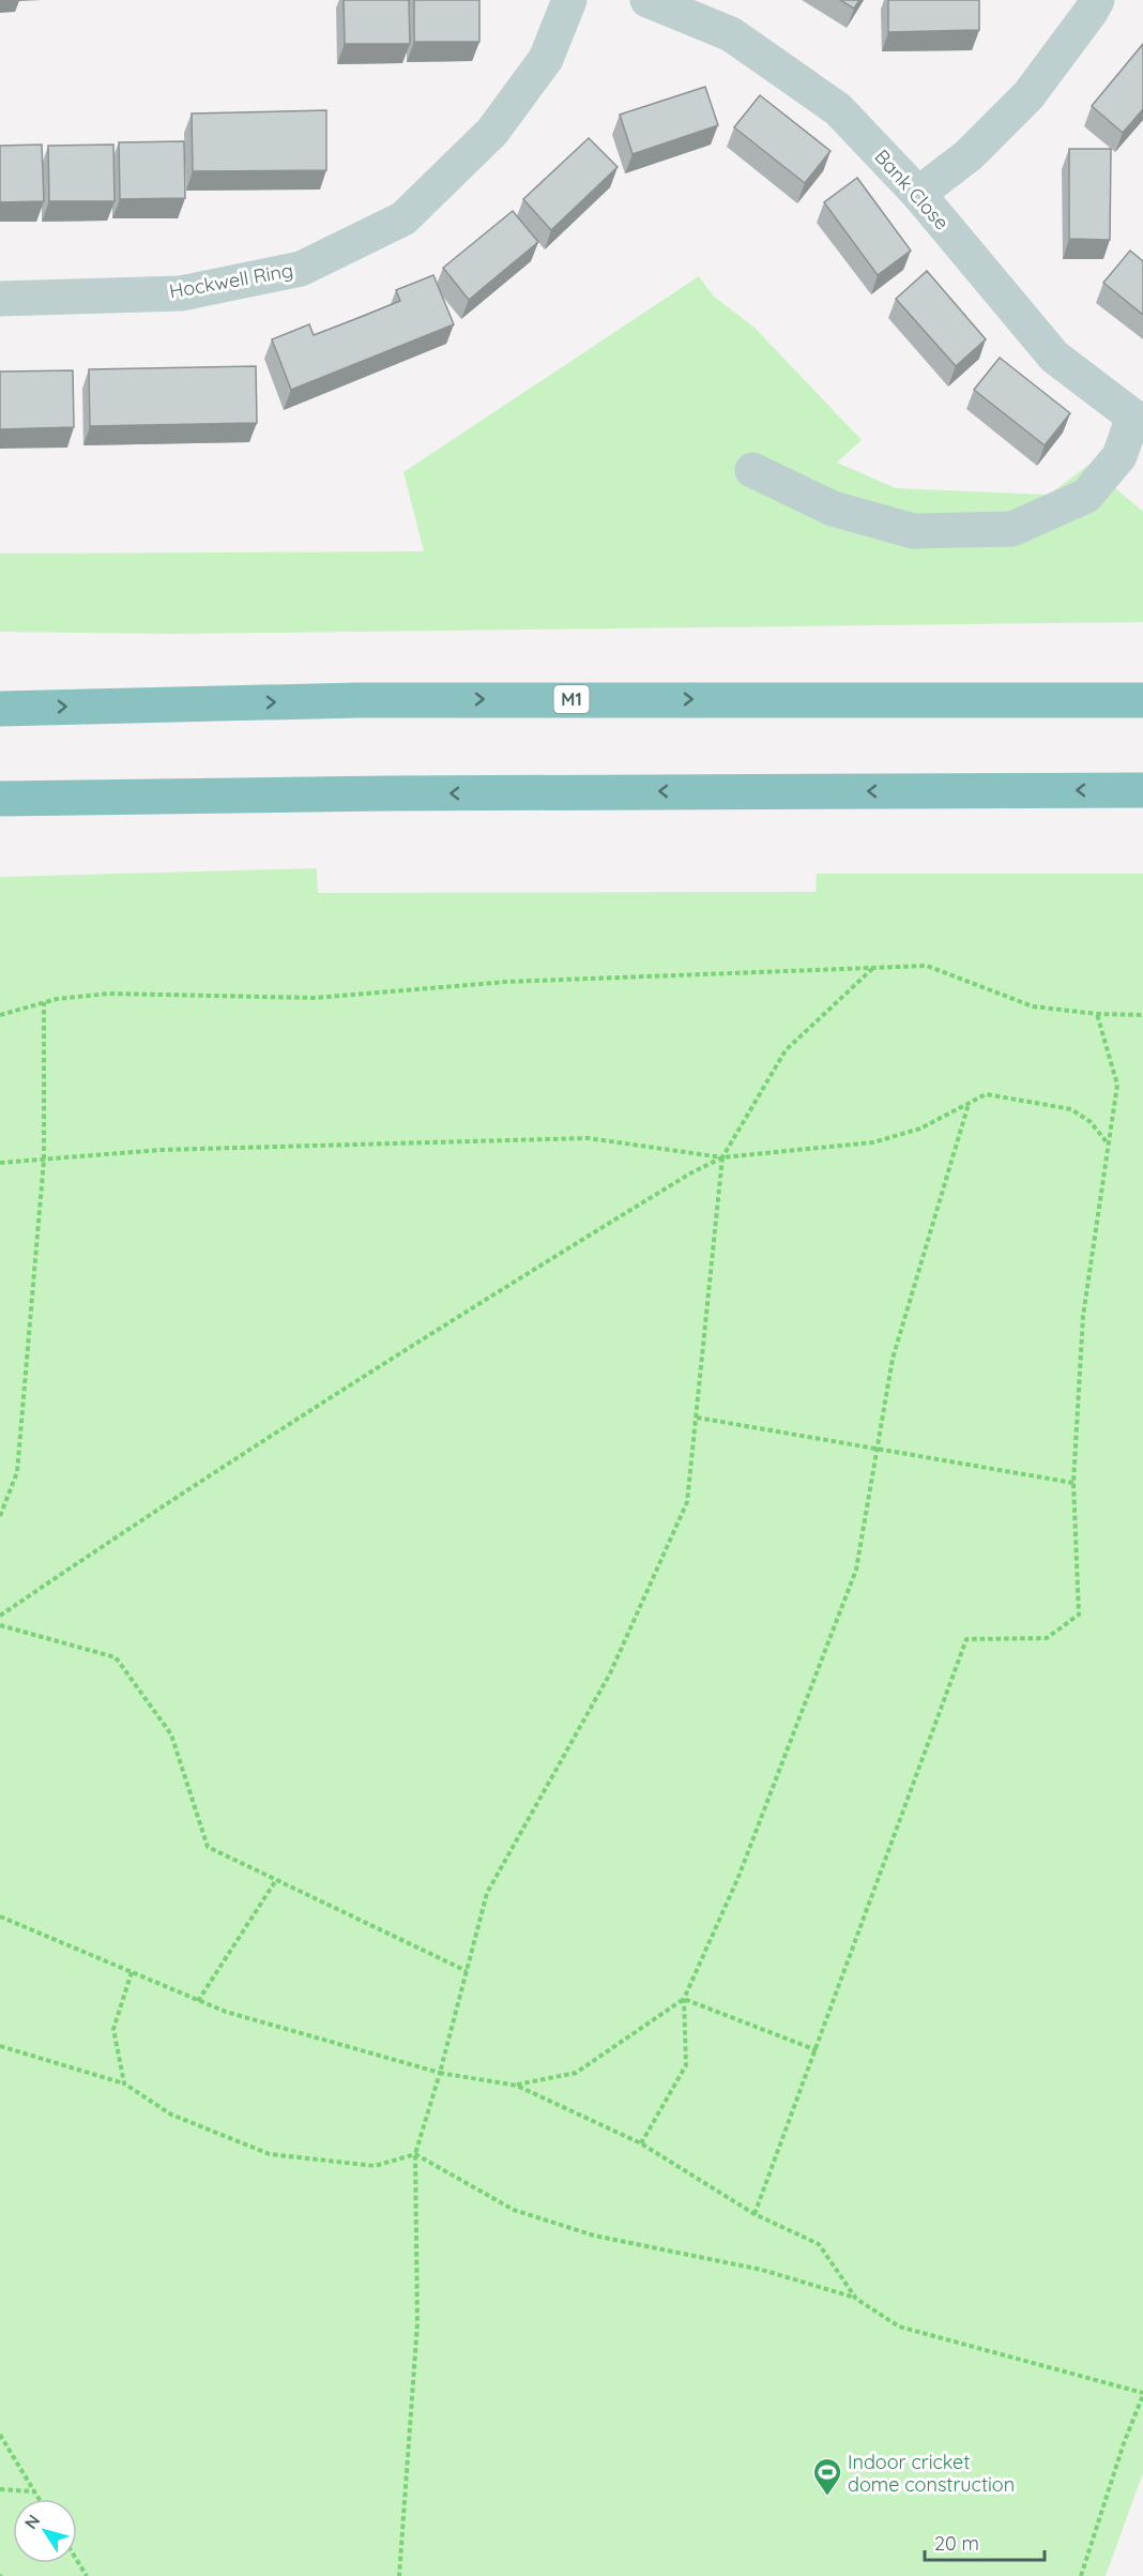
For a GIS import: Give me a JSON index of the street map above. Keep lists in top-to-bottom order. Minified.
{"streets":{"highway":["M1"],"street":["Bank Close","Hockwell Ring"]},"places":{"sports":["Indoor cricket dome construction"]},"scale_bar":"20 m","north":"top left"}
